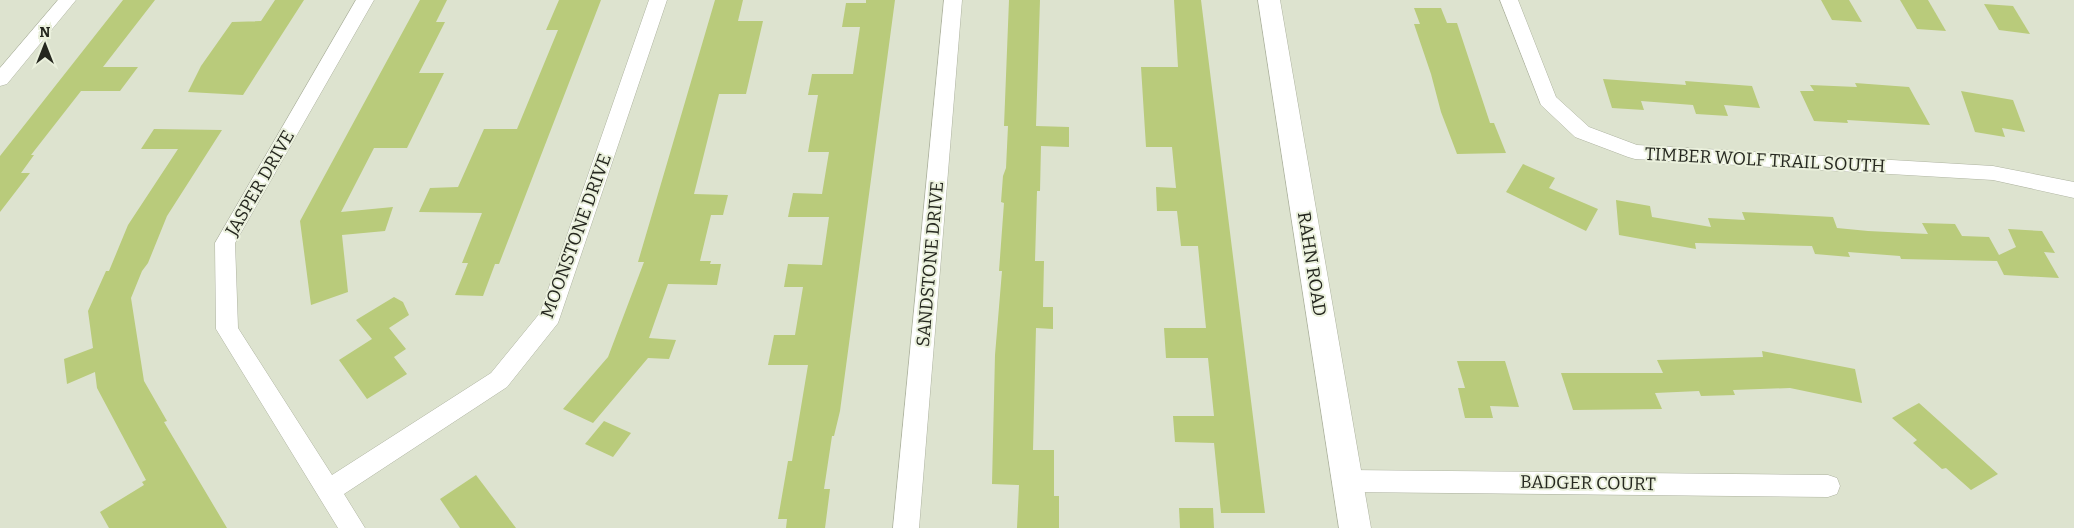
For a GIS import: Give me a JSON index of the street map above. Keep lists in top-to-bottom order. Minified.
{"streets":{"street":["TIMBER WOLF TRAIL SOUTH","JASPER DRIVE","MOONSTONE DRIVE","SANDSTONE DRIVE","RAHN ROAD","BADGER COURT"]},"crossings":[["JASPER DRIVE","MOONSTONE DRIVE"],["RAHN ROAD","BADGER COURT"]],"north":"top"}
